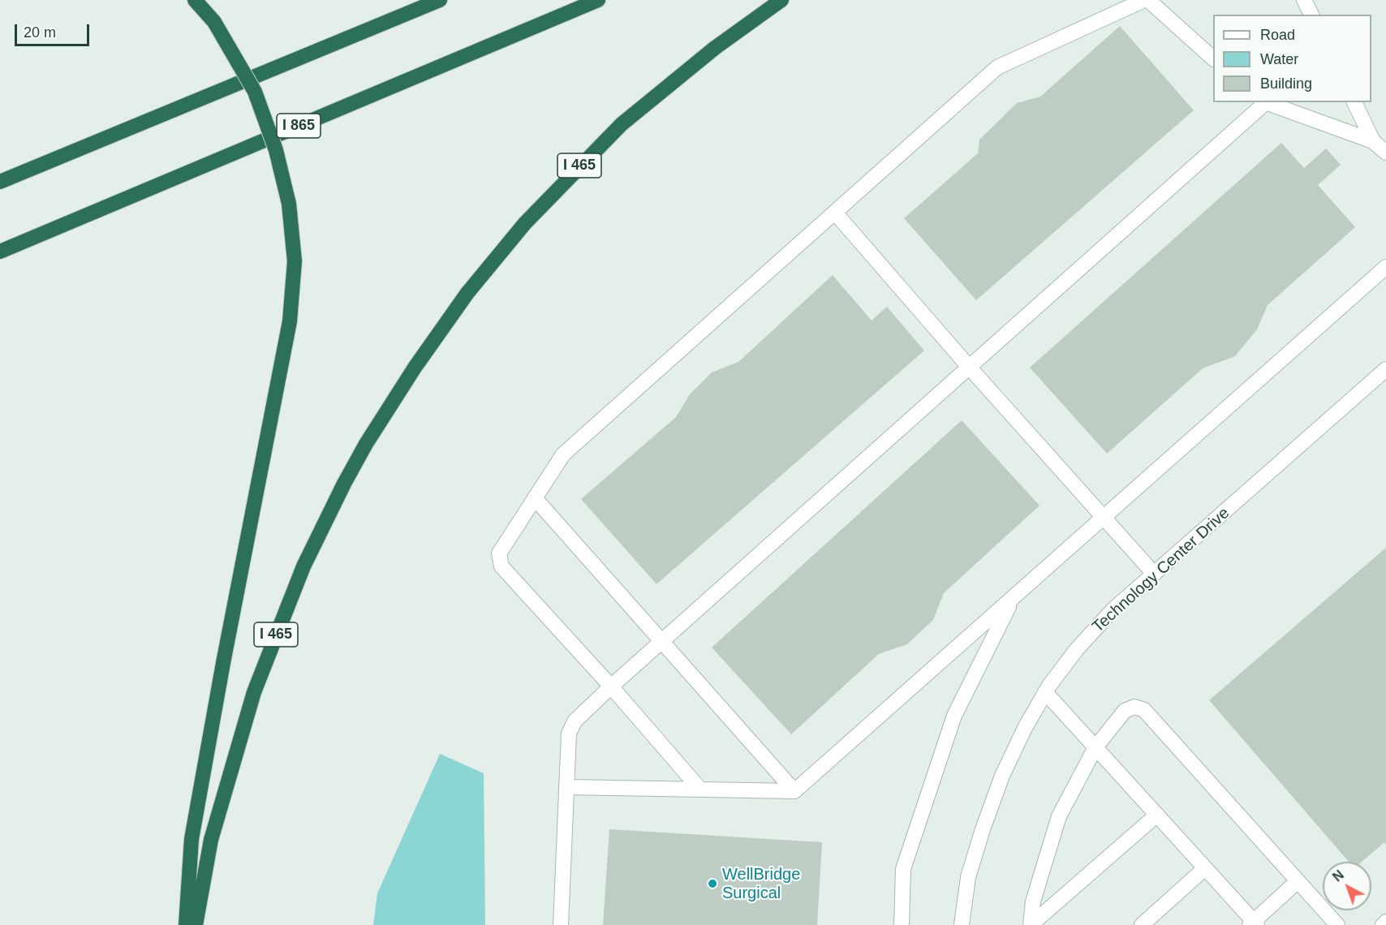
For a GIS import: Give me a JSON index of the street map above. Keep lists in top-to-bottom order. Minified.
{"streets":{"highway":["I 865","I 465"],"street":["Technology Center Drive"]},"places":["WellBridge Surgical"],"legend":["Road","Water","Building"],"scale_bar":"20 m","north":"top left"}
